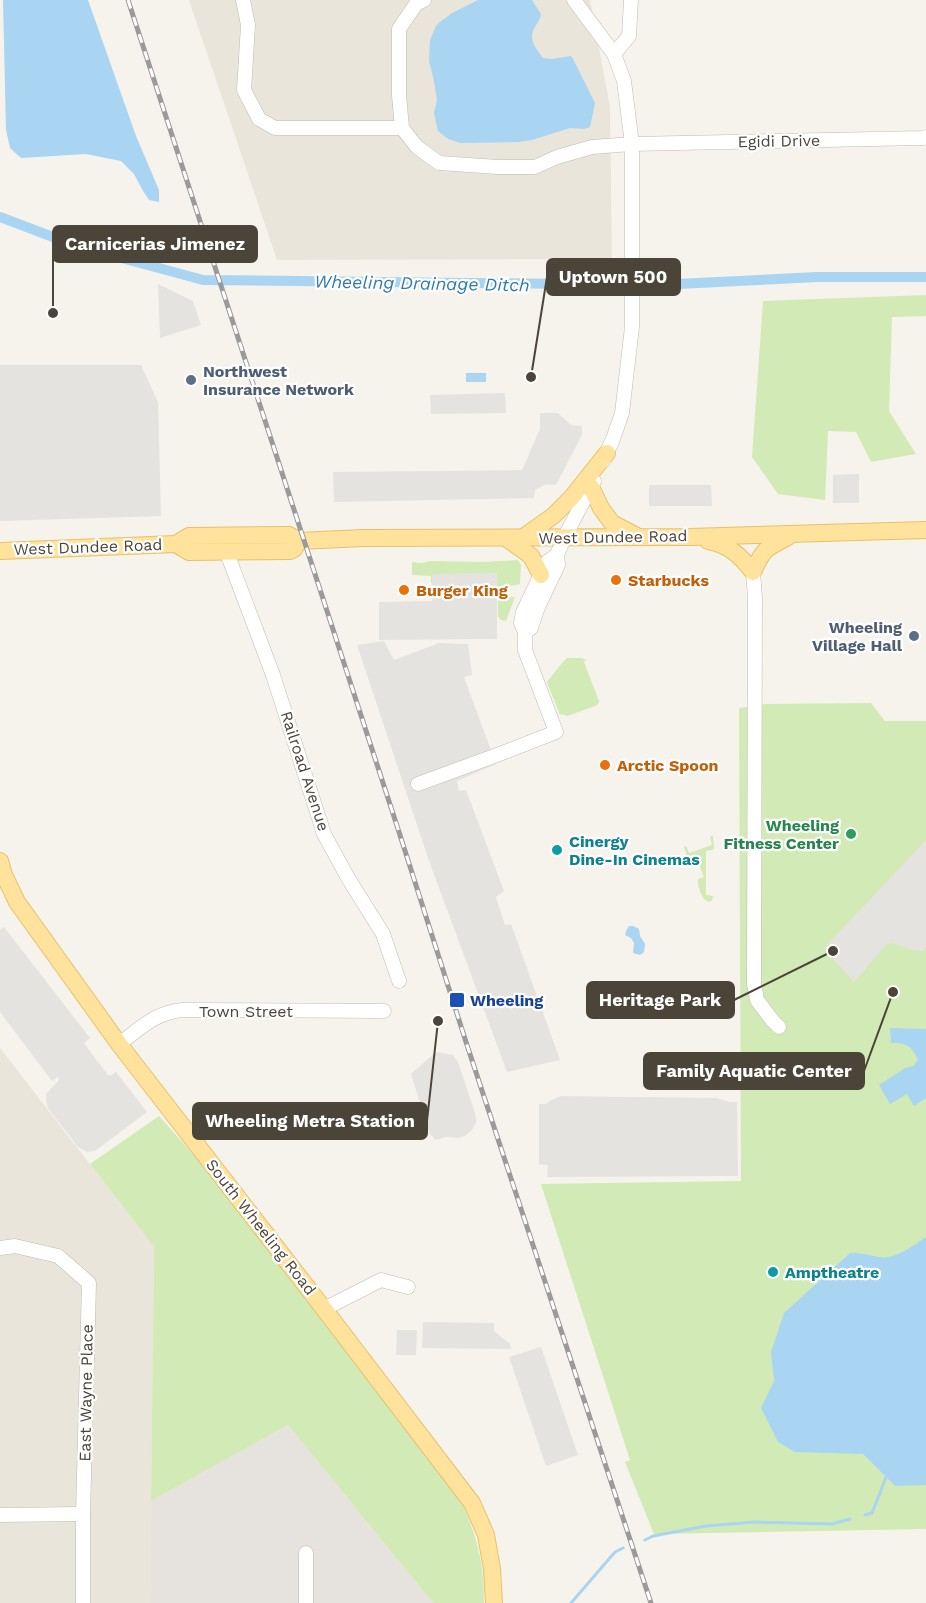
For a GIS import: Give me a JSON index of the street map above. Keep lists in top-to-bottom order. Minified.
{"streets":{"main road":["West Dundee Road","South Wheeling Road"],"street":["Egidi Drive","Railroad Avenue","Town Street","East Wayne Place"]},"crossings":[["West Dundee Road","Railroad Avenue"],["Town Street","South Wheeling Road"]],"water":["Wheeling Drainage Ditch"],"places":{"other":["Carnicerias Jimenez","Uptown 500","Northwest Insurance Network","Starbucks","Burger King","Wheeling Village Hall","Arctic Spoon","Wheeling Fitness Center","Cinergy Dine-In Cinemas","Heritage Park","Family Aquatic Center","Wheeling Metra Station","Amptheatre"],"transit":["Wheeling"]}}
